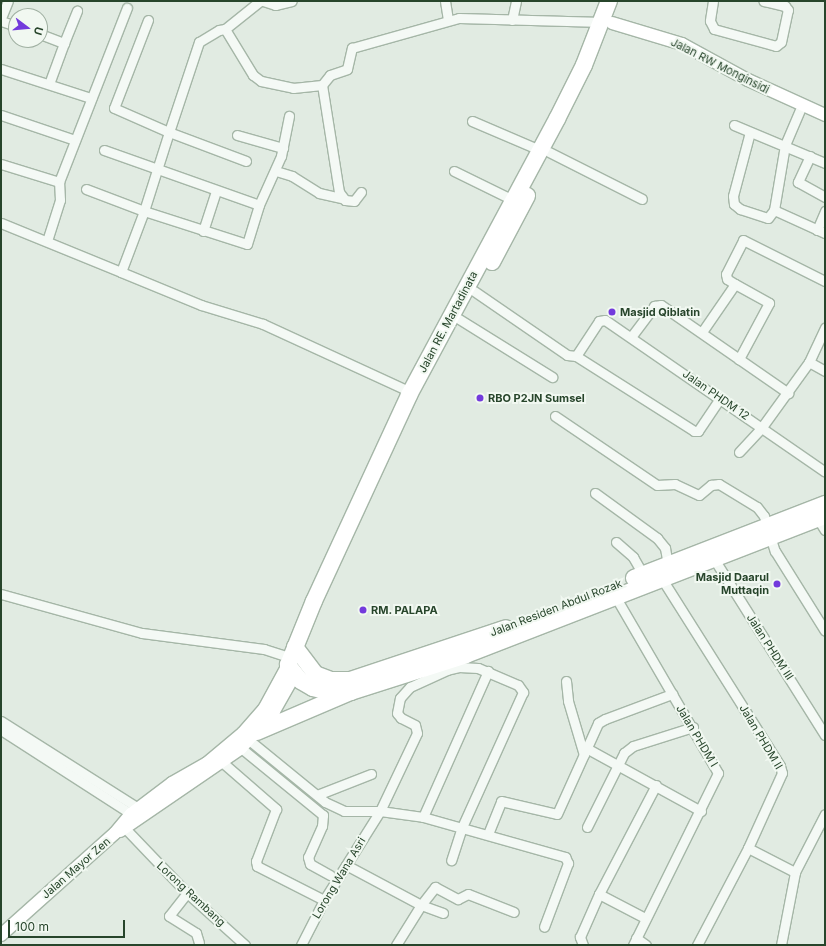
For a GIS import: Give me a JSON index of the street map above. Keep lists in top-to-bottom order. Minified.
{"streets":{"highway":["Jalan RE. Martadinata","Jalan Residen Abdul Rozak"],"street":["Jalan RW Monginsidi","Jalan PHDM 12","Jalan PHDM III","Jalan PHDM I","Jalan PHDM II","Jalan Mayor Zen","Lorong Wana Asri","Lorong Rambang"]},"crossings":[["Jalan RE. Martadinata","Jalan Residen Abdul Rozak"],["Jalan Residen Abdul Rozak","Jalan PHDM III"],["Jalan Residen Abdul Rozak","Jalan PHDM I"],["Jalan Residen Abdul Rozak","Jalan PHDM II"],["Jalan Residen Abdul Rozak","Lorong Wana Asri"],["Jalan Mayor Zen","Lorong Rambang"]],"places":["Masjid Qiblatin","RBO P2JN Sumsel","Masjid Daarul Muttaqin","RM. PALAPA"],"scale_bar":"100 m","north":"right"}
